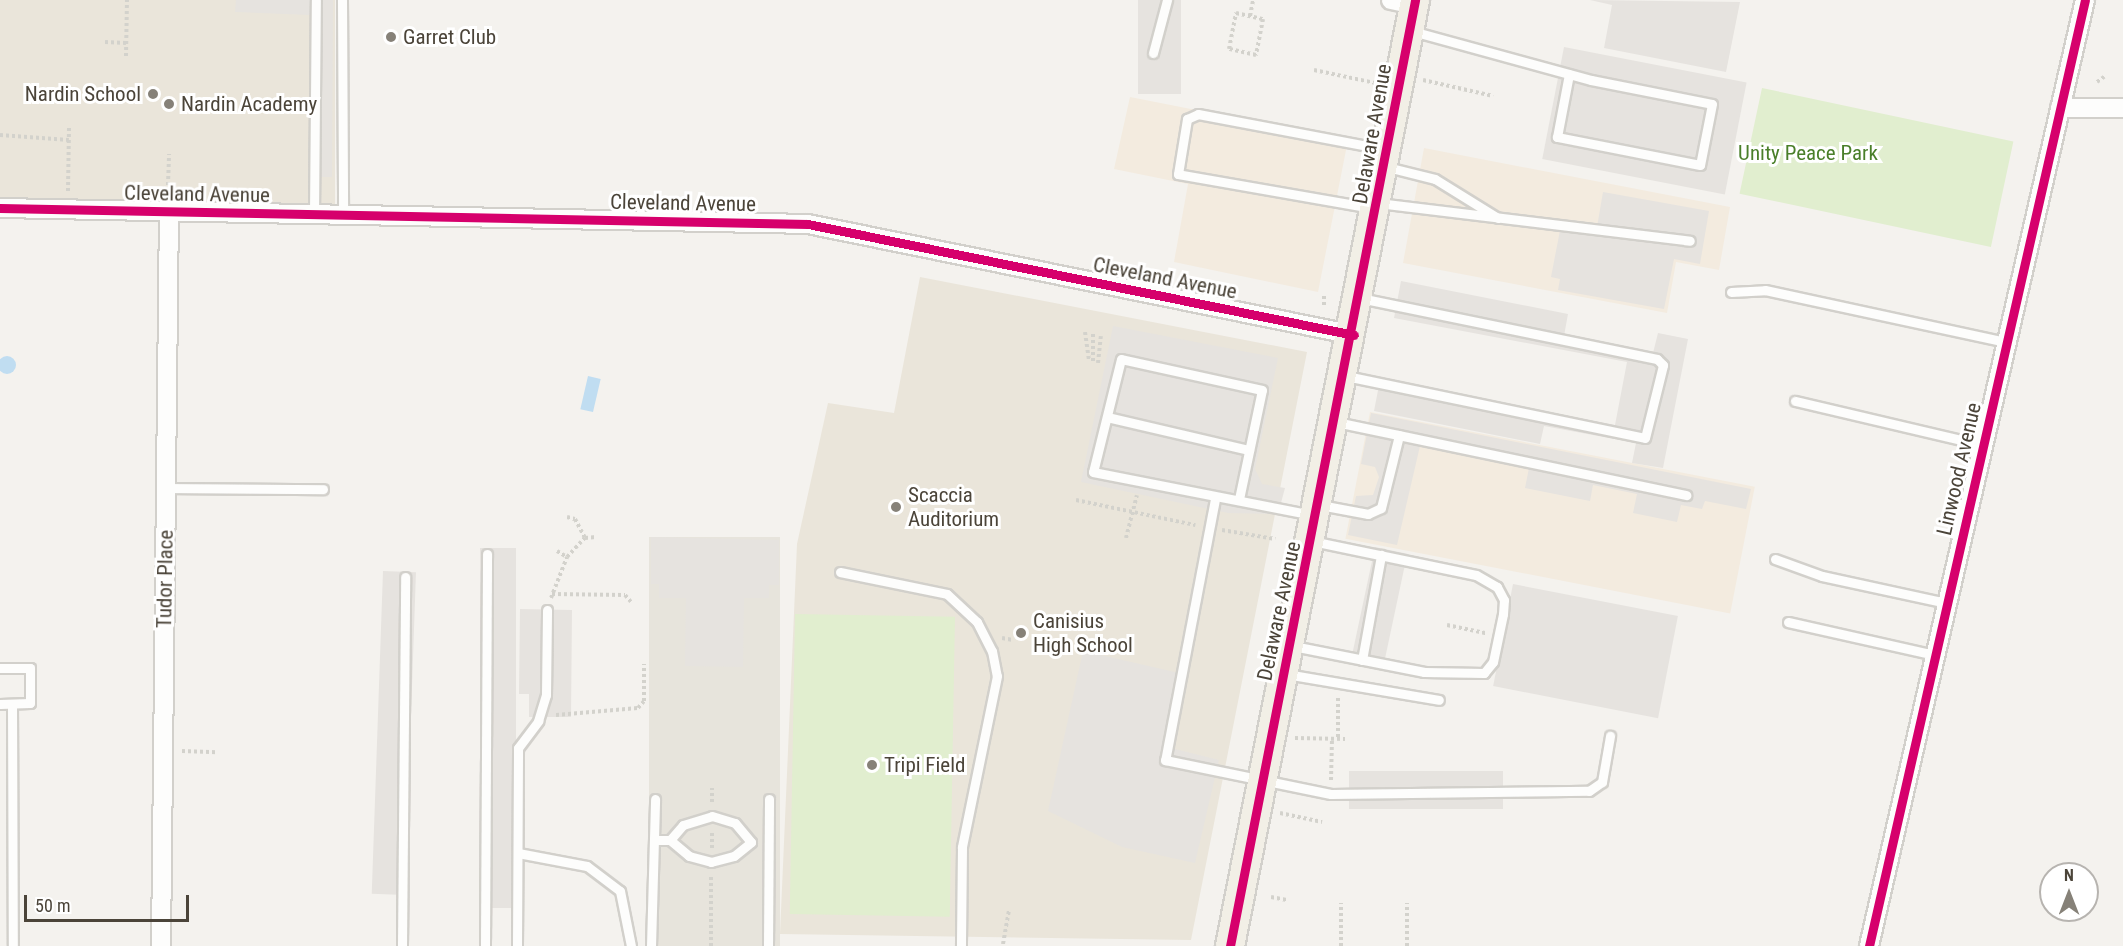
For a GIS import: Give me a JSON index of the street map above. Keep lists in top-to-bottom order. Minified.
{"streets":{"main road":["Delaware Avenue"],"street":["Cleveland Avenue","Linwood Avenue","Tudor Place"]},"crossings":[["Delaware Avenue","Cleveland Avenue"],["Cleveland Avenue","Tudor Place"]],"parks":["Unity Peace Park"],"places":["Garret Club","Nardin School","Nardin Academy","Scaccia Auditorium","Canisius High School","Tripi Field"],"scale_bar":"50 m","north":"top"}
